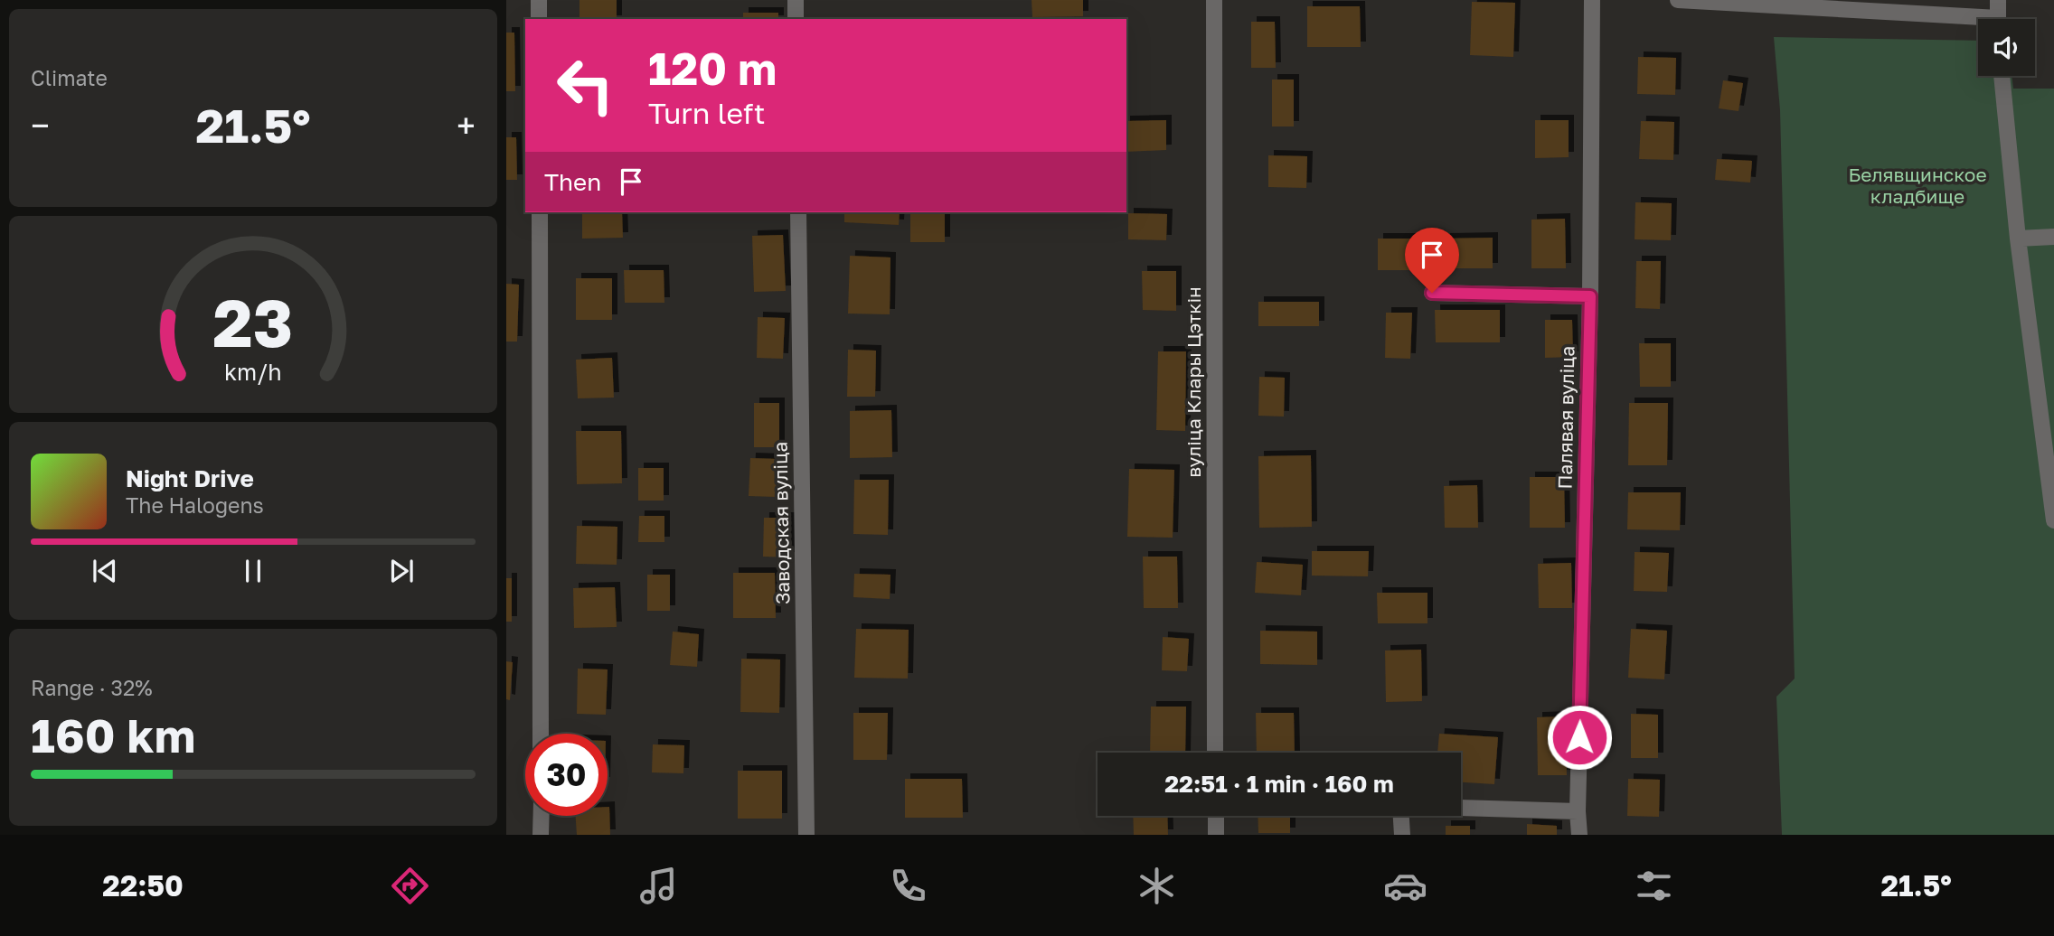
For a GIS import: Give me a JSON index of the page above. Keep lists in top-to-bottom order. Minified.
{"streets":{"street":["вуліца Клары Цэткін","Палявая вуліца","Заводская вуліца"]},"parks":["Белявщинское кладбище"],"page":{"tile":["Climate",["Range · 32%","160 km"]],"turn":["120 m","Turn left"],"heat":["−","21.5°","+"],"then":"Then","song":["Night Drive","The Halogens"],"limit":"30","trip":"22:51 · 1 min · 160 m","tabs":["22:50","21.5°"],"gauge":["23","km/h"]}}
